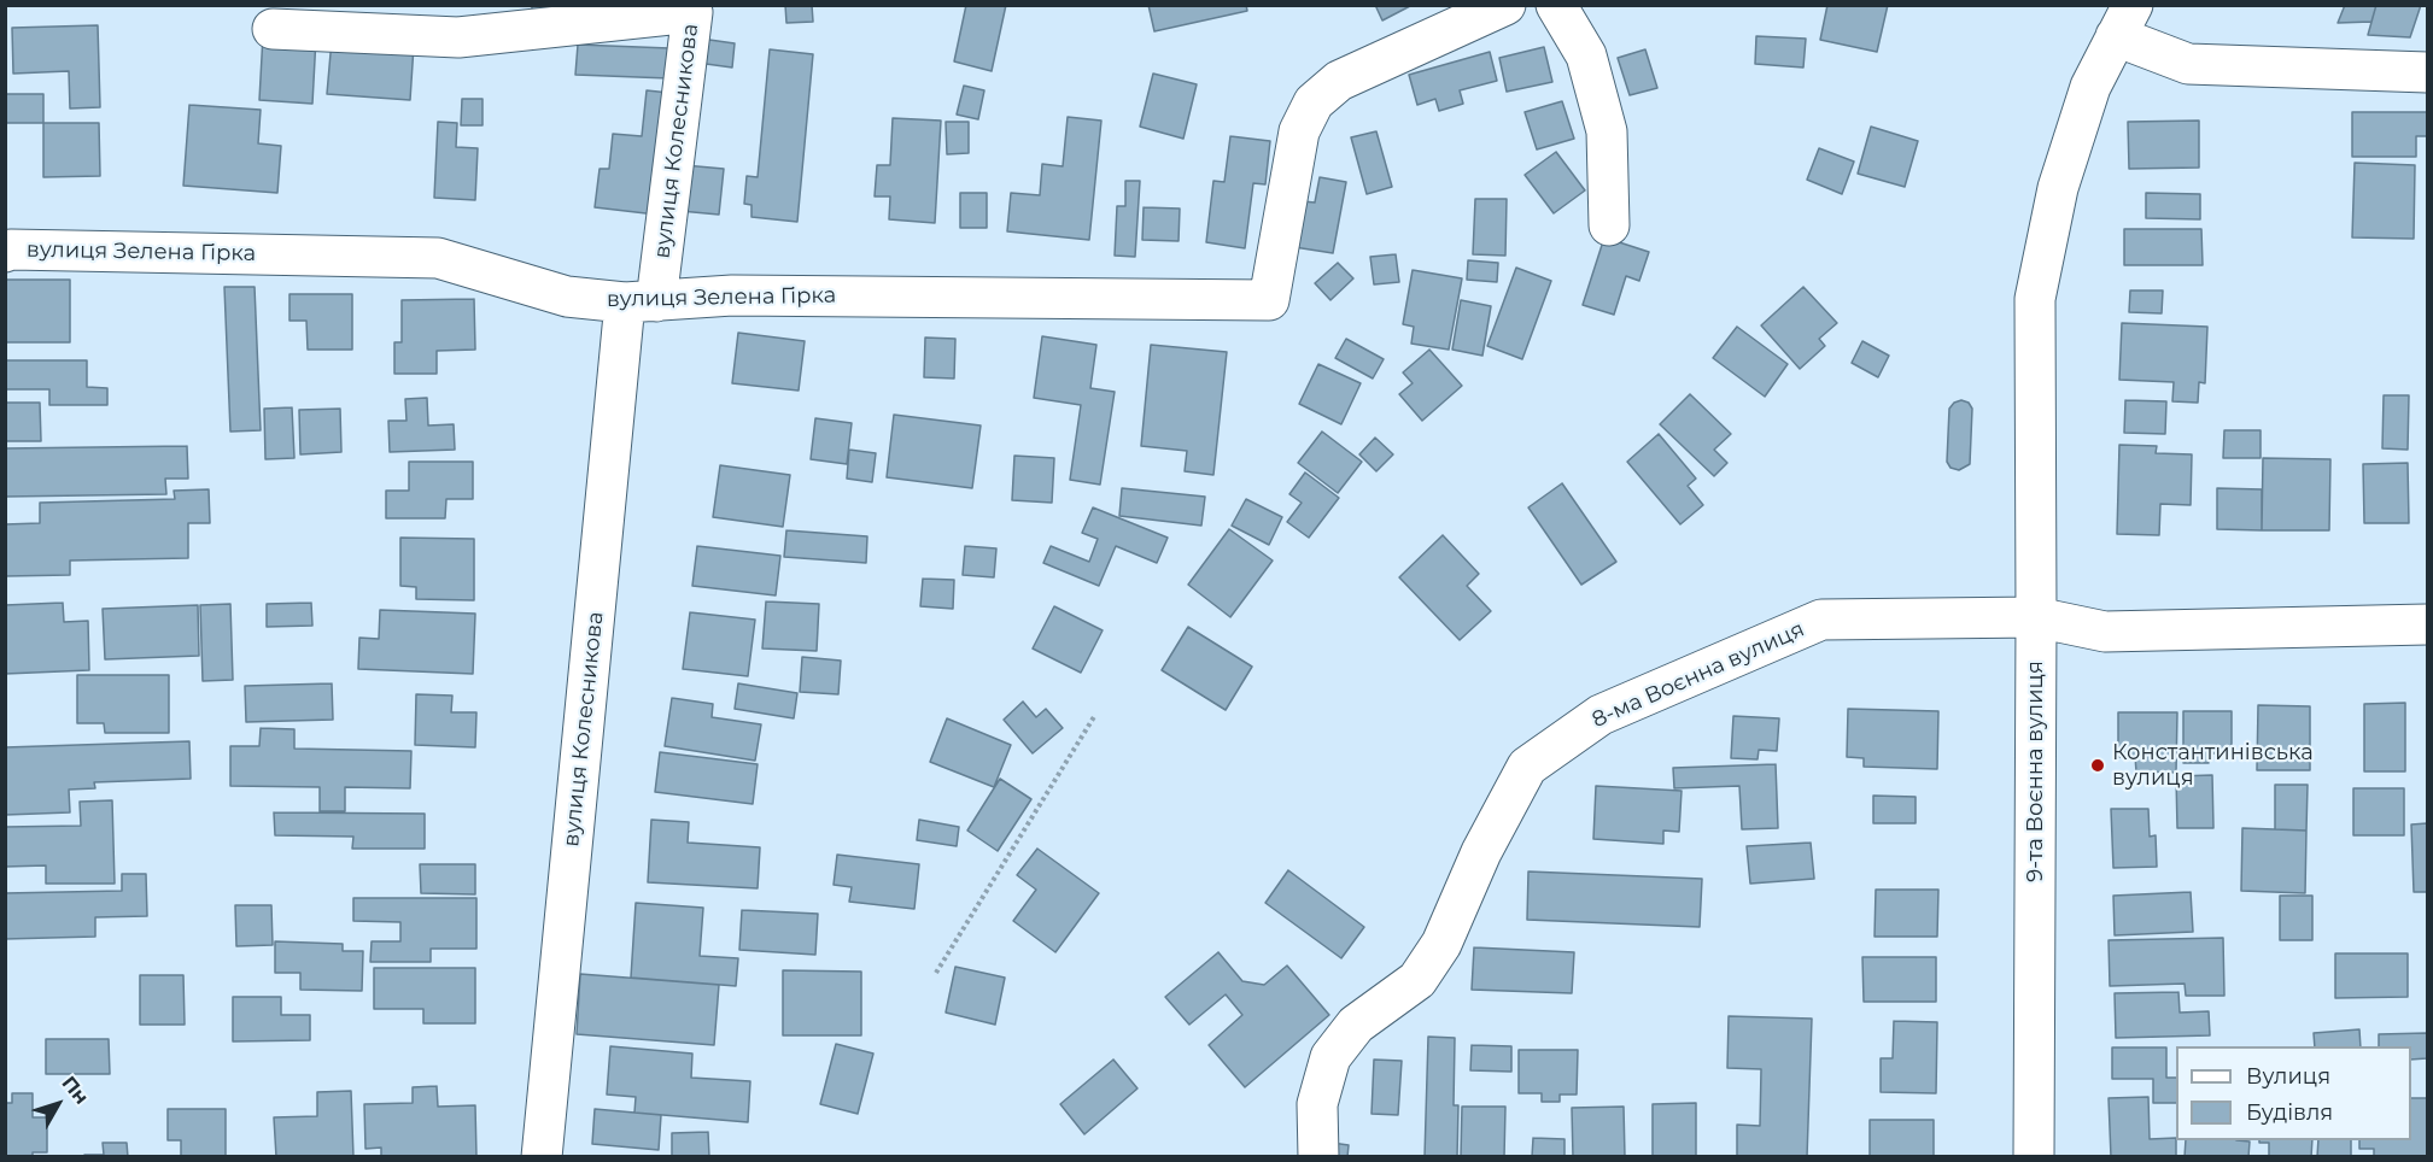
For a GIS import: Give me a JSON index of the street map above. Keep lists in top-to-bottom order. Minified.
{"streets":{"street":["вулиця Колесникова","вулиця Зелена Гірка","8-ма Воєнна вулиця","9-та Воєнна вулиця"]},"crossings":[["вулиця Колесникова","вулиця Зелена Гірка"],["8-ма Воєнна вулиця","9-та Воєнна вулиця"]],"places":["Константинівська вулиця"],"legend":["Вулиця","Будівля"],"north":"top right"}
